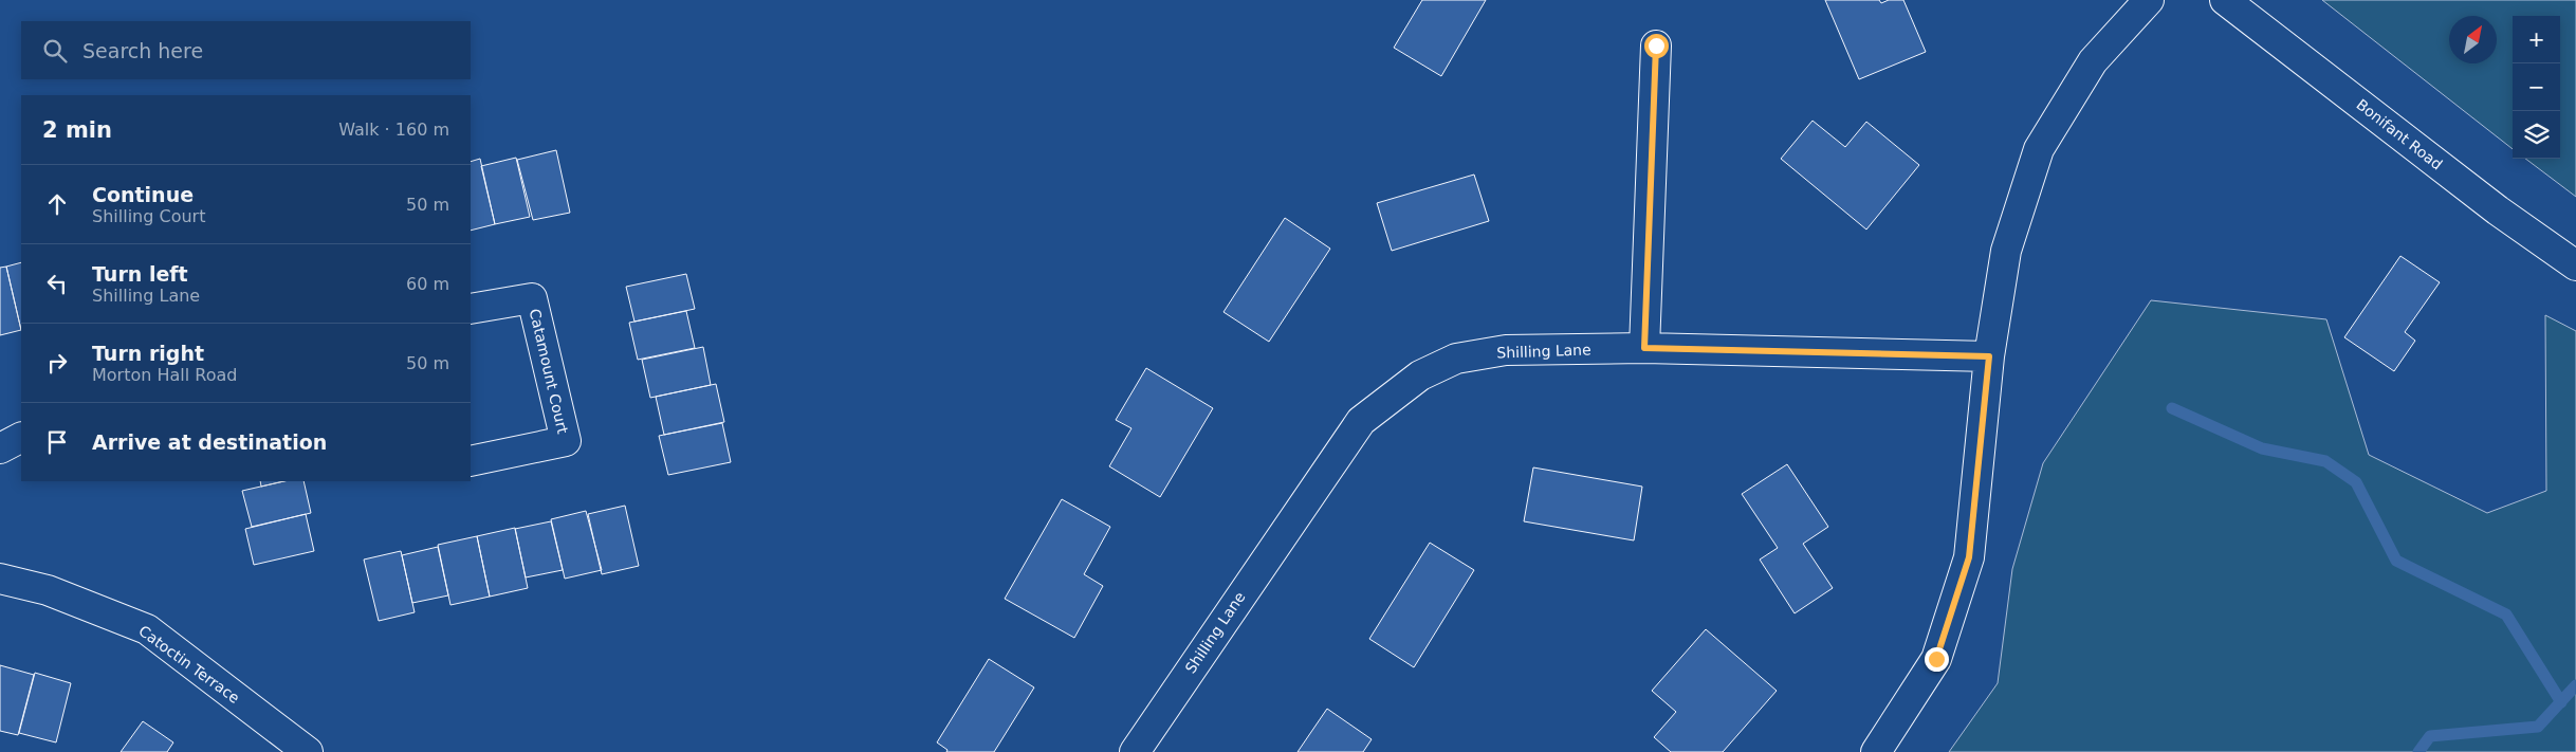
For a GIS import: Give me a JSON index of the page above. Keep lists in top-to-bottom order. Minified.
{"streets":{"street":["Bonifant Road","Shilling Lane","Catamount Court","Catoctin Terrace"]},"north":"top right","page":{"map_buttons":["+","−"],"search":"Search here","heading":["2 min","Walk · 160 m"],"list":[["Continue","Shilling Court","50 m"],["Turn left","Shilling Lane","60 m"],["Turn right","Morton Hall Road","50 m"],"Arrive at destination"]}}
